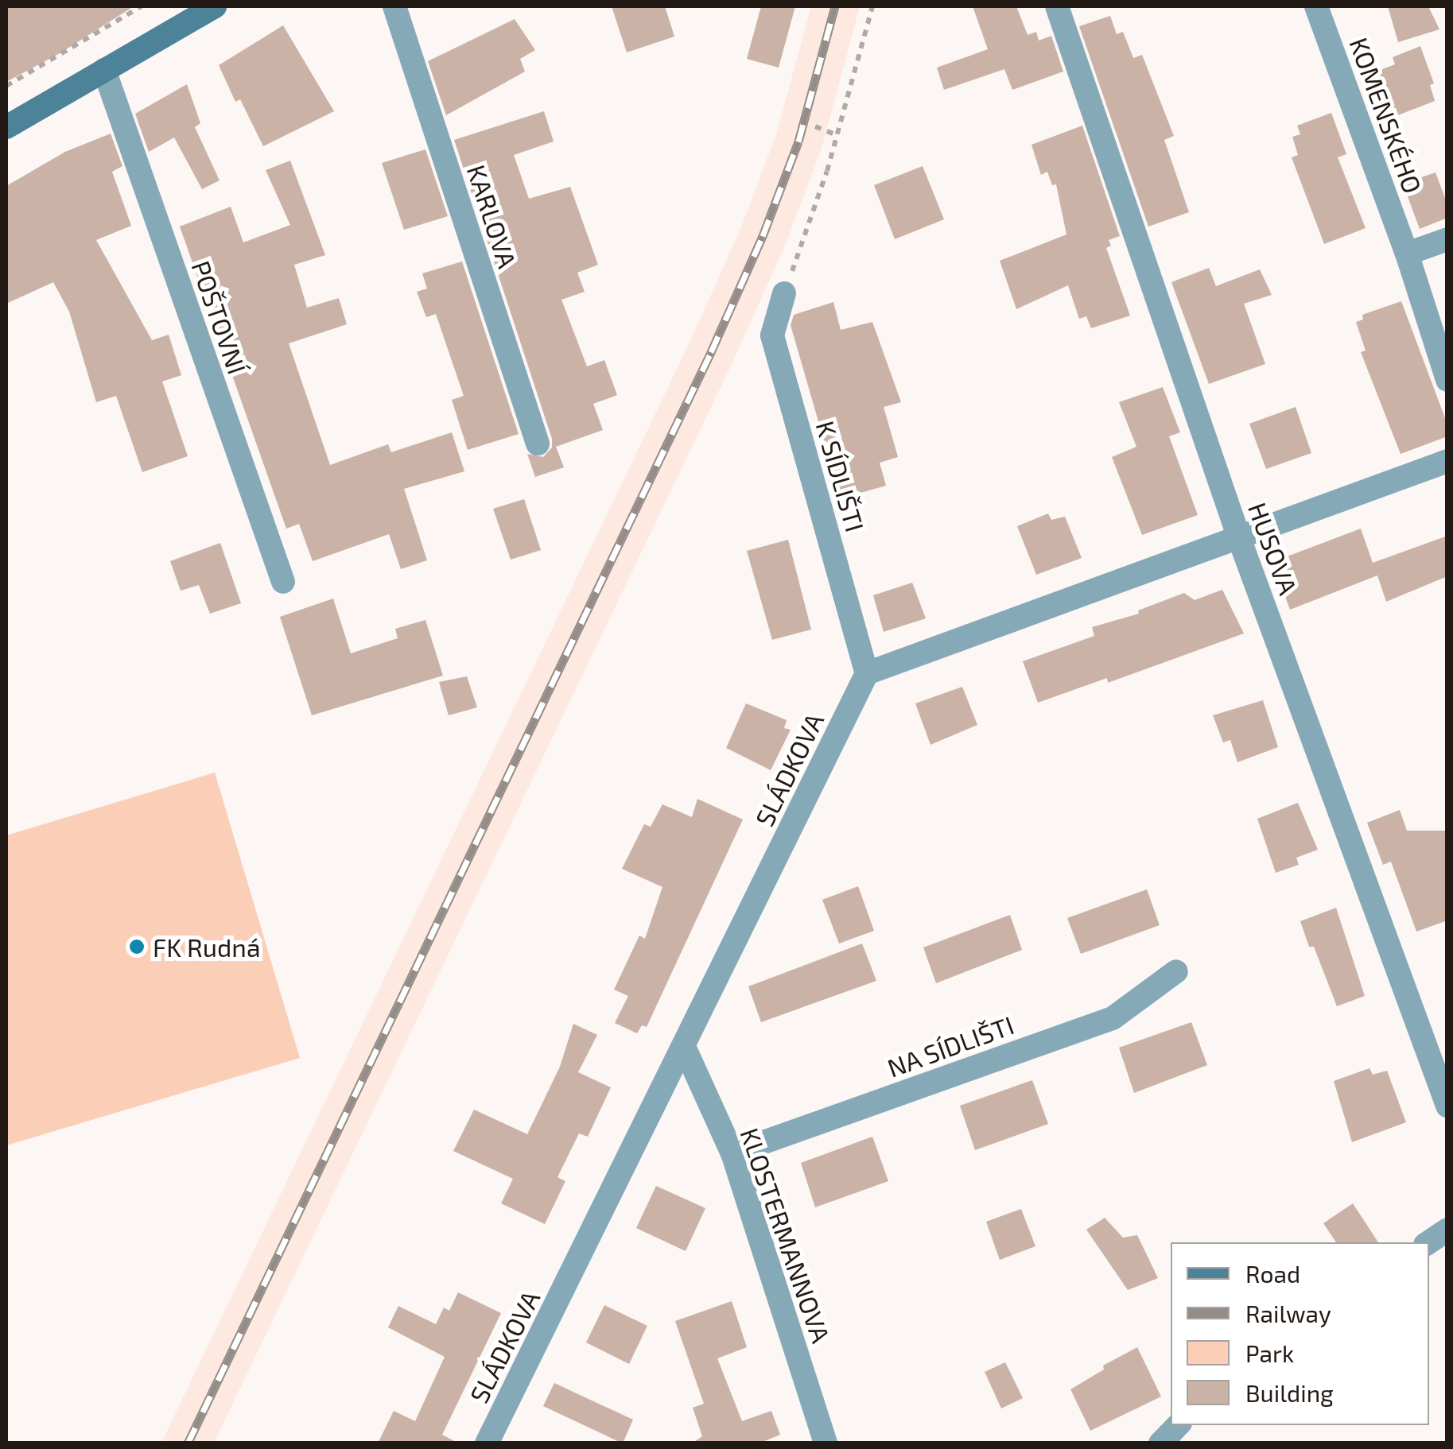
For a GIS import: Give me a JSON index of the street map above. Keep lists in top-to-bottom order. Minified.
{"streets":{"street":["KOMENSKÉHO","KARLOVA","POŠTOVNÍ","K SÍDLIŠTI","HUSOVA","SLÁDKOVA","NA SÍDLIŠTI","KLOSTERMANNOVA"]},"crossings":[["K SÍDLIŠTI","SLÁDKOVA"],["SLÁDKOVA","KLOSTERMANNOVA"],["NA SÍDLIŠTI","KLOSTERMANNOVA"]],"places":["FK Rudná"],"legend":["Road","Railway","Park","Building"]}
